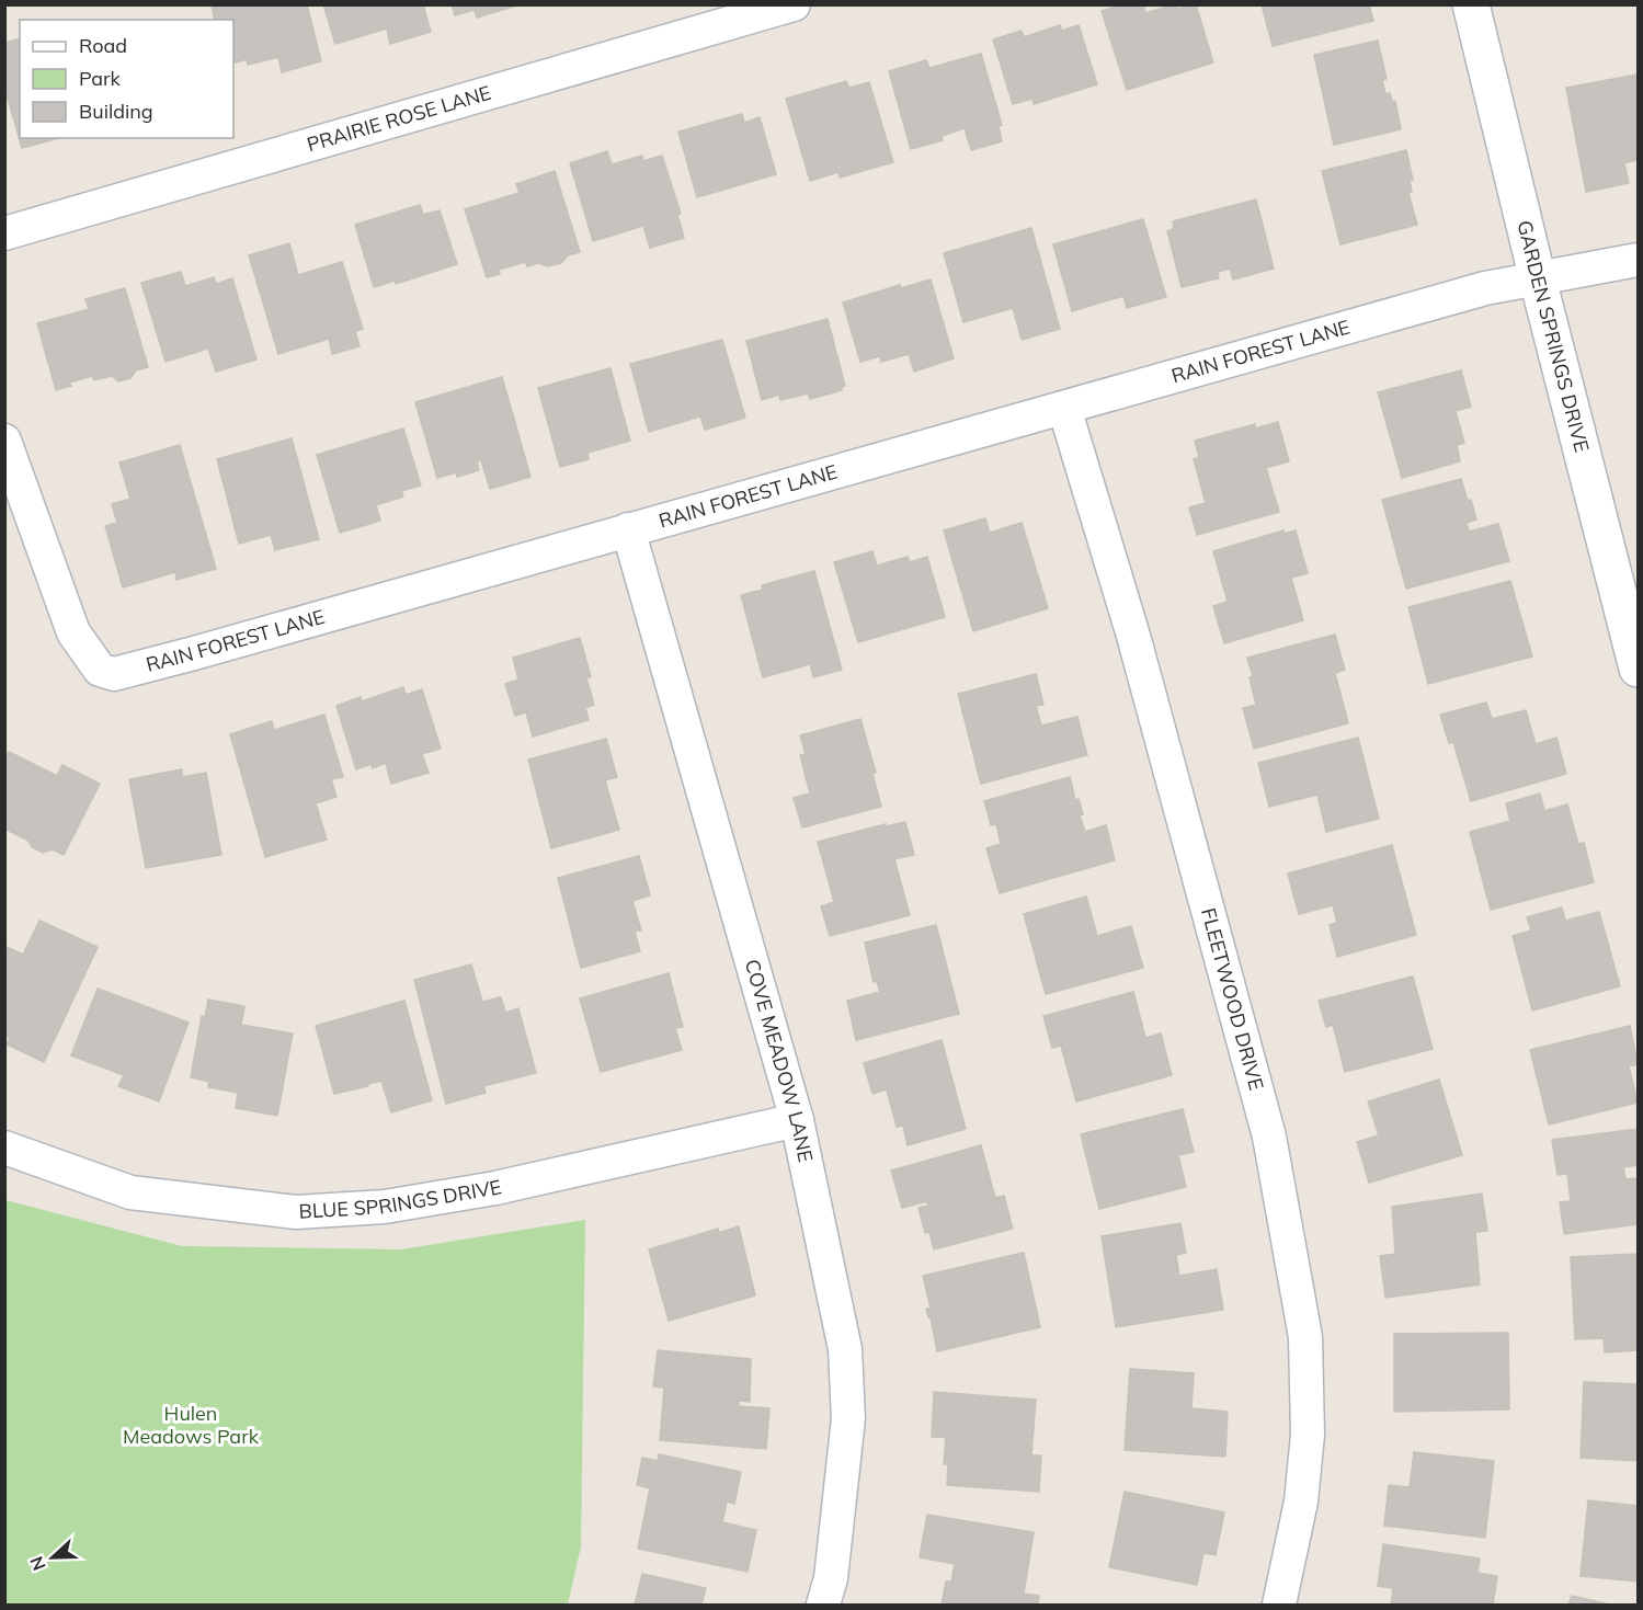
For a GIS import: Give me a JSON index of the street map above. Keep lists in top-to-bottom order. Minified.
{"streets":{"street":["PRAIRIE ROSE LANE","GARDEN SPRINGS DRIVE","RAIN FOREST LANE","FLEETWOOD DRIVE","COVE MEADOW LANE","BLUE SPRINGS DRIVE"]},"crossings":[["GARDEN SPRINGS DRIVE","RAIN FOREST LANE"],["RAIN FOREST LANE","FLEETWOOD DRIVE"],["RAIN FOREST LANE","COVE MEADOW LANE"],["COVE MEADOW LANE","BLUE SPRINGS DRIVE"]],"parks":["Hulen Meadows Park"],"legend":["Road","Park","Building"],"north":"left"}
